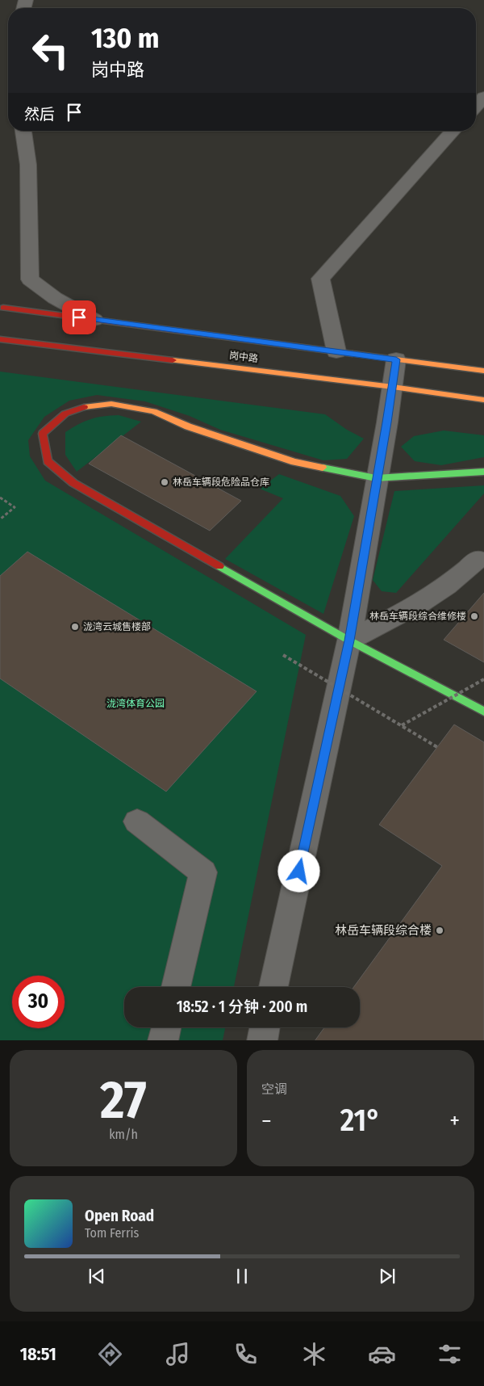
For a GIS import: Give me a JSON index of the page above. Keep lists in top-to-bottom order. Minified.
{"streets":{"street":["岗中路"]},"parks":["泷湾体育公园"],"places":["林岳车辆段危险品仓库","林岳车辆段综合维修楼","泷湾云城售楼部","林岳车辆段综合楼"],"page":{"turn":["130 m","岗中路"],"then":"然后","limit":"30","trip":"18:52 · 1 分钟 · 200 m","tile":[["27","km/h"],"空调"],"heat":["−","21°","+"],"song":["Open Road","Tom Ferris"],"tabs":"18:51"}}
